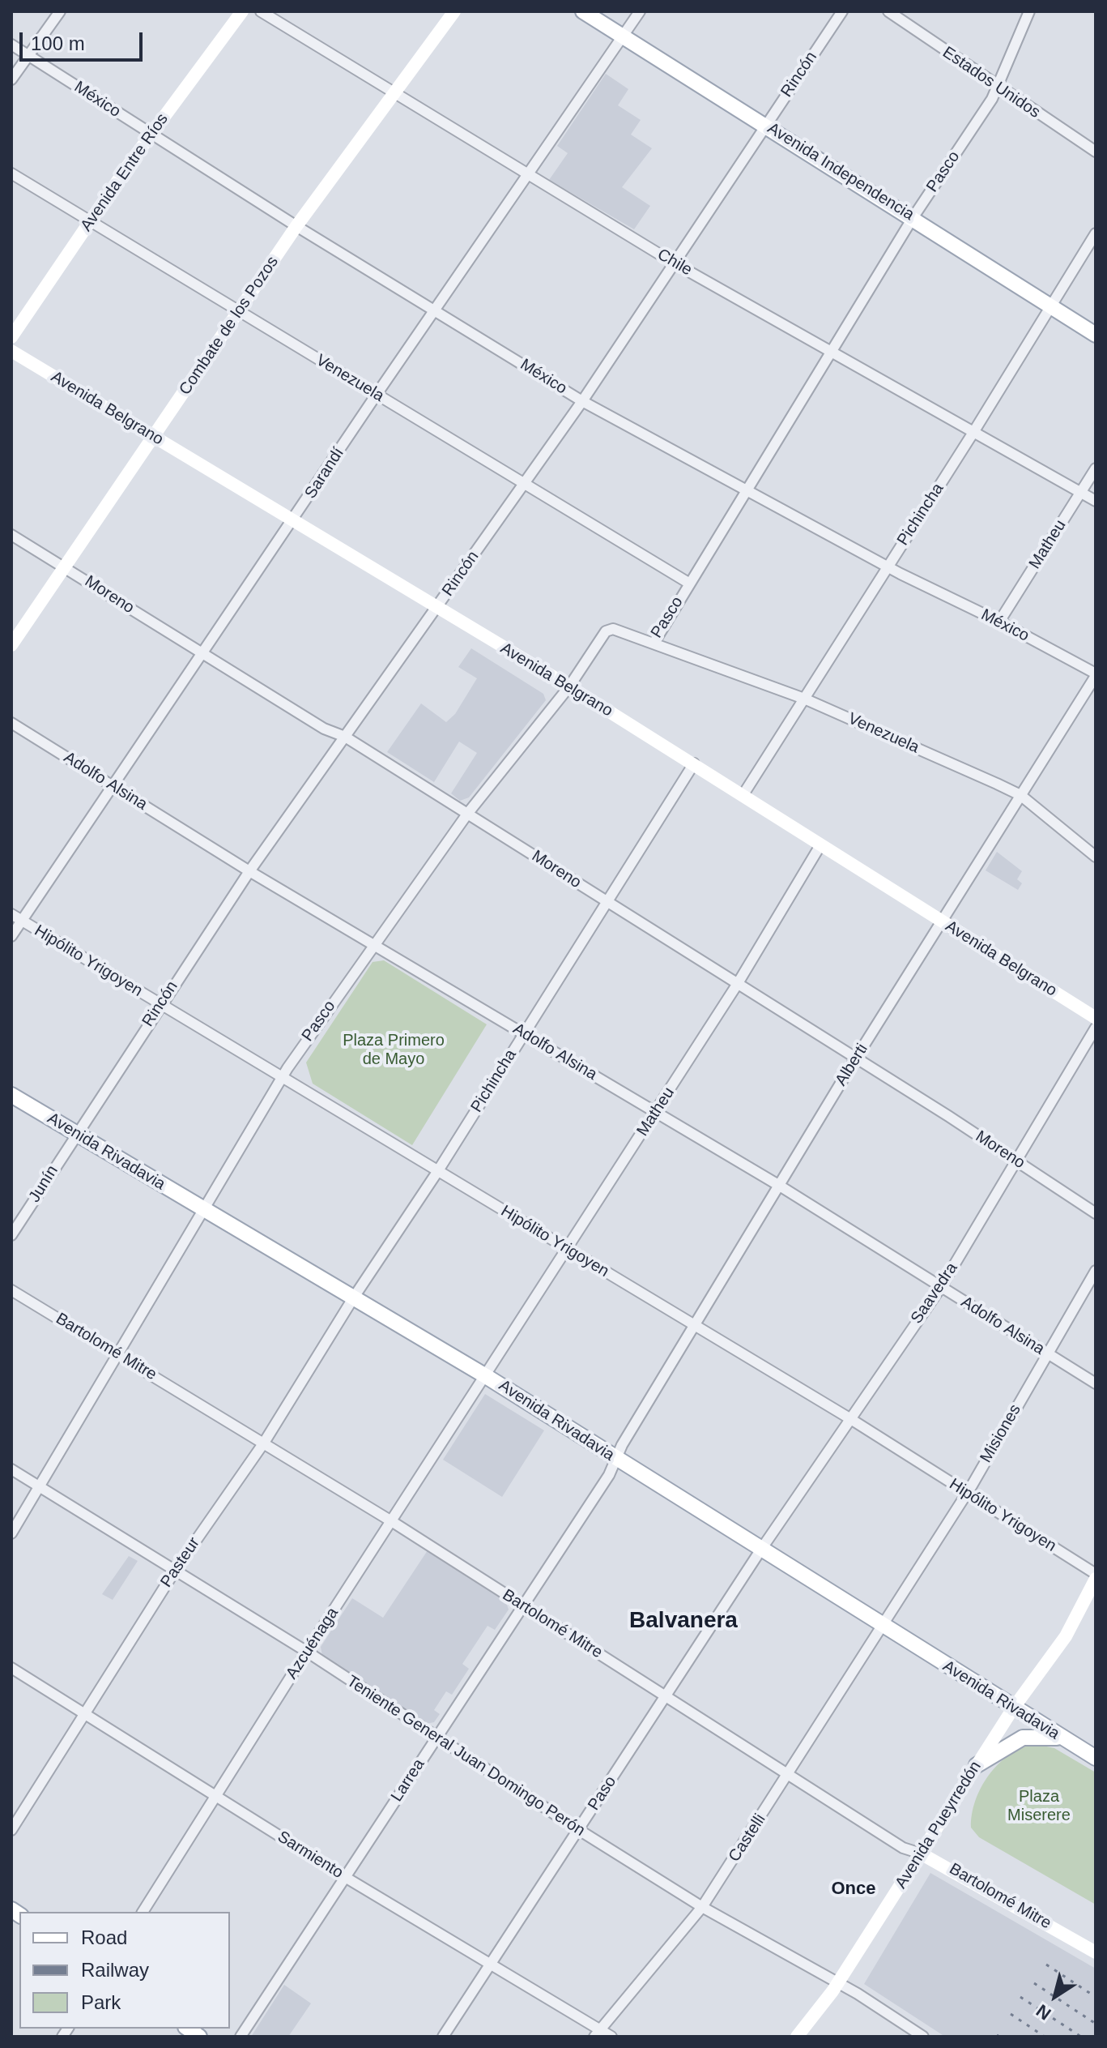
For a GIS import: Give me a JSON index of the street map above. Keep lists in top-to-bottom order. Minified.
{"streets":{"main road":["Avenida Independencia","Avenida Entre Ríos","Combate de los Pozos","Avenida Belgrano","Avenida Rivadavia","Bartolomé Mitre","Avenida Pueyrredón"],"street":["Rincón","Estados Unidos","México","Pasco","Chile","Venezuela","Sarandí","Pichincha","Matheu","Moreno","Adolfo Alsina","Hipólito Yrigoyen","Alberti","Junín","Saavedra","Misiones","Pasteur","Azcuénaga","Teniente General Juan Domingo Perón","Larrea","Paso","Castelli","Sarmiento"]},"crossings":[["Rincón","México"],["Rincón","Avenida Independencia"],["Rincón","Chile"],["Rincón","Venezuela"],["Rincón","Avenida Belgrano"],["Rincón","Moreno"],["Rincón","Adolfo Alsina"],["Rincón","Hipólito Yrigoyen"],["Rincón","Avenida Rivadavia"],["Rincón","Junín"],["Estados Unidos","Pasco"],["México","Pasco"],["México","Avenida Entre Ríos"],["México","Combate de los Pozos"],["México","Sarandí"],["México","Pichincha"],["México","Matheu"],["México","Alberti"],["Avenida Independencia","Pasco"],["Avenida Independencia","Sarandí"],["Avenida Independencia","Pichincha"],["Pasco","Chile"],["Pasco","Venezuela"],["Pasco","Avenida Belgrano"],["Pasco","Moreno"],["Pasco","Adolfo Alsina"],["Pasco","Hipólito Yrigoyen"],["Pasco","Avenida Rivadavia"],["Pasco","Bartolomé Mitre"],["Pasco","Teniente General Juan Domingo Perón"],["Avenida Entre Ríos","Venezuela"],["Chile","Combate de los Pozos"],["Chile","Sarandí"],["Chile","Pichincha"],["Chile","Matheu"],["Combate de los Pozos","Venezuela"],["Combate de los Pozos","Avenida Belgrano"],["Combate de los Pozos","Moreno"],["Venezuela","Sarandí"],["Venezuela","Pichincha"],["Venezuela","Alberti"],["Avenida Belgrano","Sarandí"],["Avenida Belgrano","Pichincha"],["Avenida Belgrano","Matheu"],["Avenida Belgrano","Alberti"],["Sarandí","Moreno"],["Sarandí","Adolfo Alsina"],["Sarandí","Hipólito Yrigoyen"],["Pichincha","Moreno"],["Pichincha","Adolfo Alsina"],["Pichincha","Hipólito Yrigoyen"],["Pichincha","Avenida Rivadavia"],["Pichincha","Pasteur"],["Matheu","Moreno"],["Matheu","Adolfo Alsina"],["Matheu","Hipólito Yrigoyen"],["Matheu","Avenida Rivadavia"],["Matheu","Azcuénaga"],["Moreno","Alberti"],["Moreno","Saavedra"],["Adolfo Alsina","Alberti"],["Adolfo Alsina","Saavedra"],["Adolfo Alsina","Misiones"],["Hipólito Yrigoyen","Alberti"],["Hipólito Yrigoyen","Saavedra"],["Hipólito Yrigoyen","Misiones"],["Hipólito Yrigoyen","Avenida Pueyrredón"],["Alberti","Avenida Rivadavia"],["Alberti","Larrea"],["Avenida Rivadavia","Junín"],["Avenida Rivadavia","Saavedra"],["Avenida Rivadavia","Misiones"],["Avenida Rivadavia","Pasteur"],["Avenida Rivadavia","Azcuénaga"],["Avenida Rivadavia","Larrea"],["Avenida Rivadavia","Paso"],["Avenida Rivadavia","Avenida Pueyrredón"],["Avenida Rivadavia","Castelli"],["Saavedra","Paso"],["Bartolomé Mitre","Pasteur"],["Bartolomé Mitre","Azcuénaga"],["Bartolomé Mitre","Larrea"],["Bartolomé Mitre","Paso"],["Bartolomé Mitre","Avenida Pueyrredón"],["Bartolomé Mitre","Castelli"],["Misiones","Castelli"],["Pasteur","Teniente General Juan Domingo Perón"],["Pasteur","Sarmiento"],["Azcuénaga","Teniente General Juan Domingo Perón"],["Azcuénaga","Sarmiento"],["Teniente General Juan Domingo Perón","Larrea"],["Teniente General Juan Domingo Perón","Paso"],["Teniente General Juan Domingo Perón","Avenida Pueyrredón"],["Teniente General Juan Domingo Perón","Castelli"],["Larrea","Sarmiento"],["Paso","Sarmiento"],["Castelli","Sarmiento"]],"districts":["Balvanera","Once"],"parks":["Plaza Primero de Mayo","Plaza Miserere"],"legend":["Road","Railway","Park"],"scale_bar":"100 m","north":"bottom left"}
